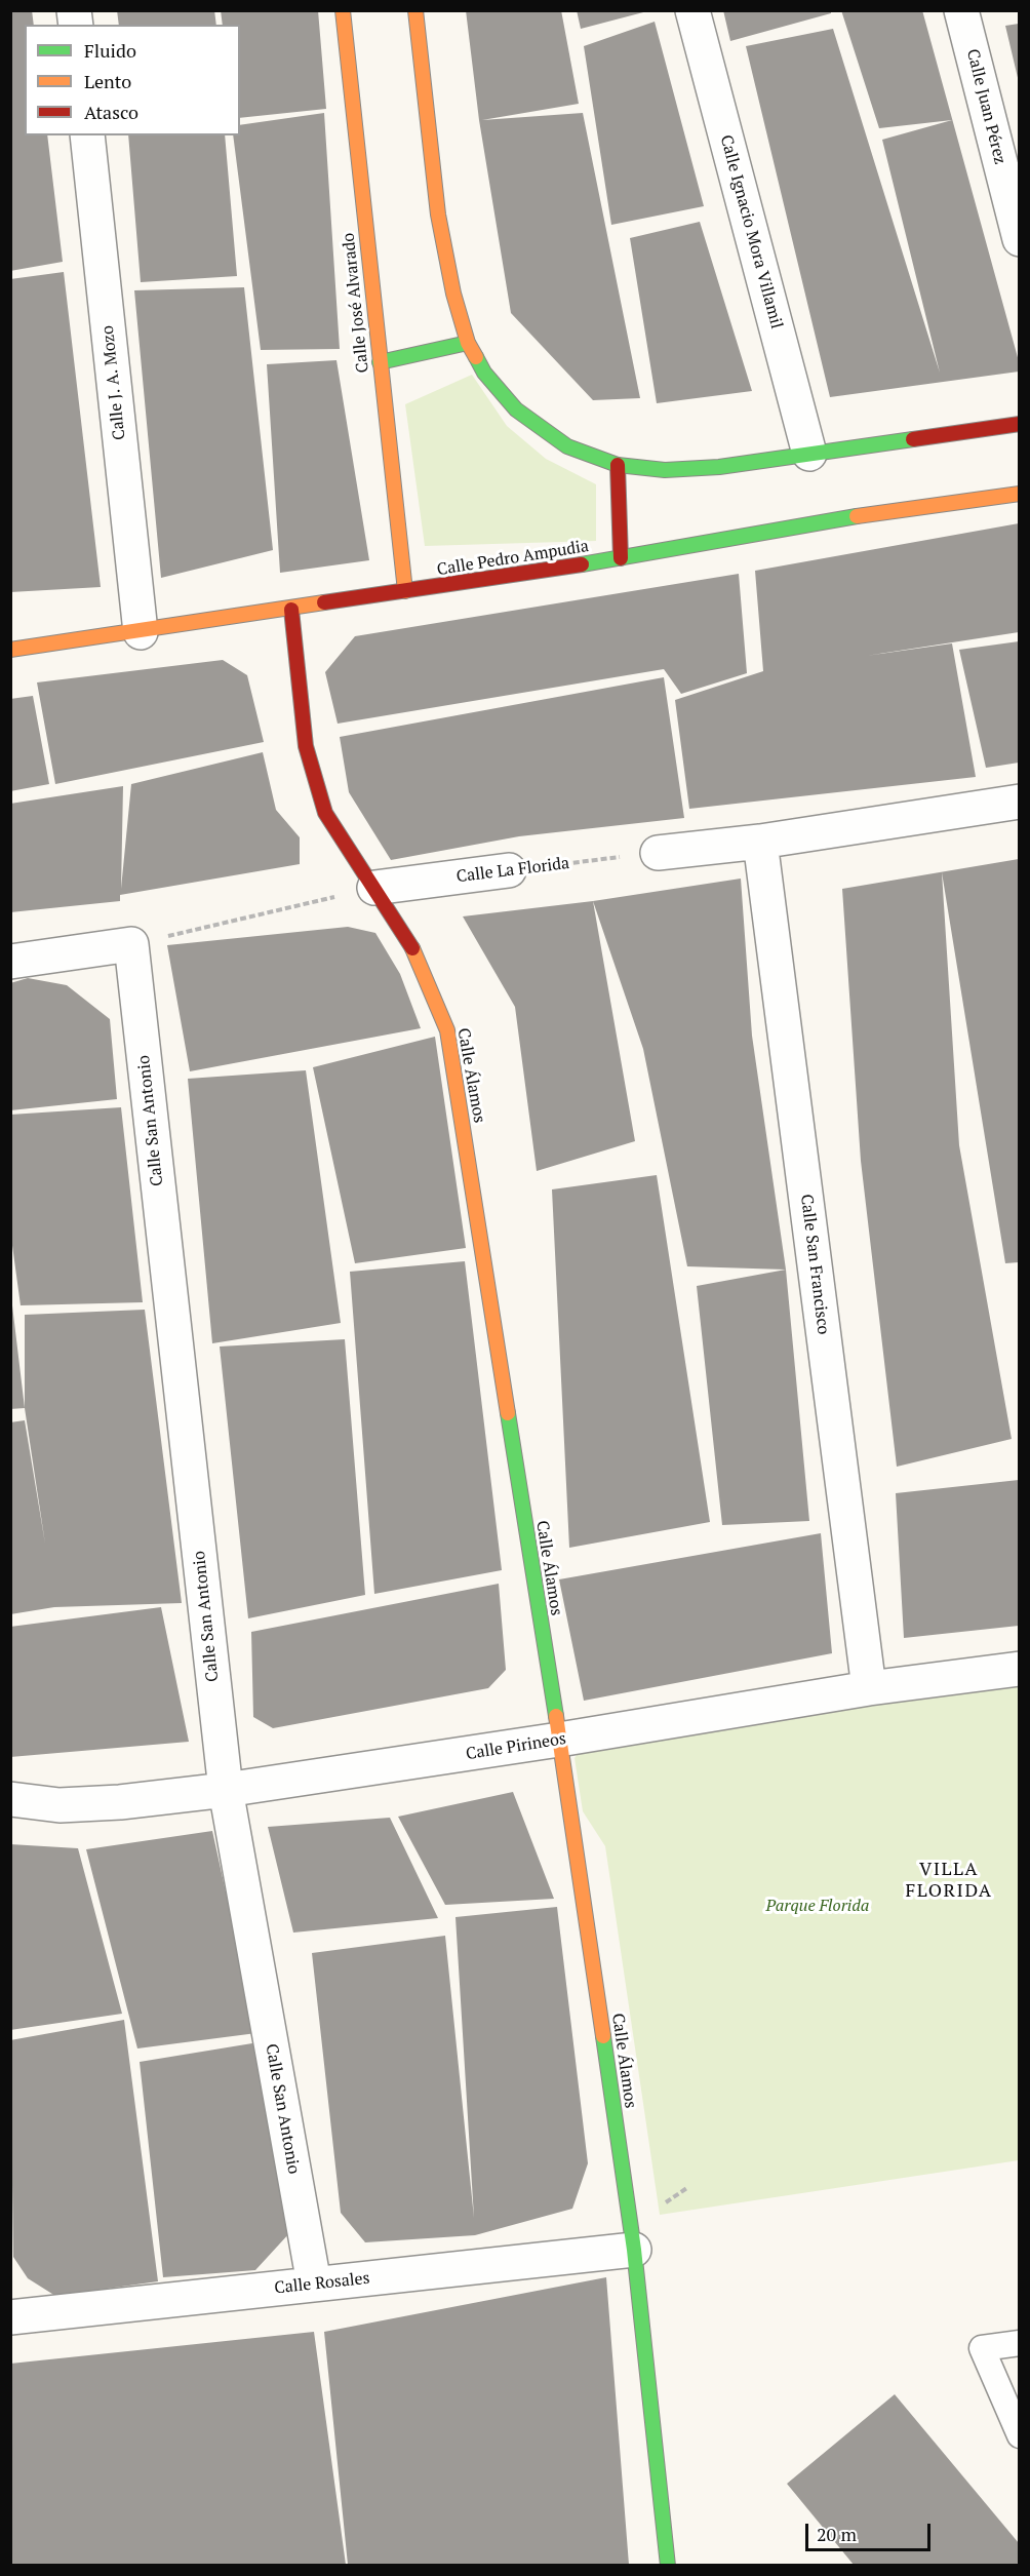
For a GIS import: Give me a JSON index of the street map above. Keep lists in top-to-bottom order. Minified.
{"streets":{"street":["Calle Juan Pérez","Calle Ignacio Mora Villamil","Calle José Alvarado","Calle J. A. Mozo","Calle Pedro Ampudia","Calle La Florida","Calle Álamos","Calle San Antonio","Calle San Francisco","Calle Pirineos","Calle Rosales"]},"crossings":[["Calle José Alvarado","Calle Pedro Ampudia"],["Calle J. A. Mozo","Calle Pedro Ampudia"],["Calle Pedro Ampudia","Calle Álamos"],["Calle La Florida","Calle Álamos"],["Calle Álamos","Calle Pirineos"],["Calle Álamos","Calle Rosales"],["Calle San Antonio","Calle Pirineos"],["Calle San Antonio","Calle Rosales"],["Calle San Francisco","Calle Pirineos"]],"districts":["VILLA FLORIDA"],"parks":["Parque Florida"],"legend":["Fluido","Lento","Atasco"],"scale_bar":"20 m"}
